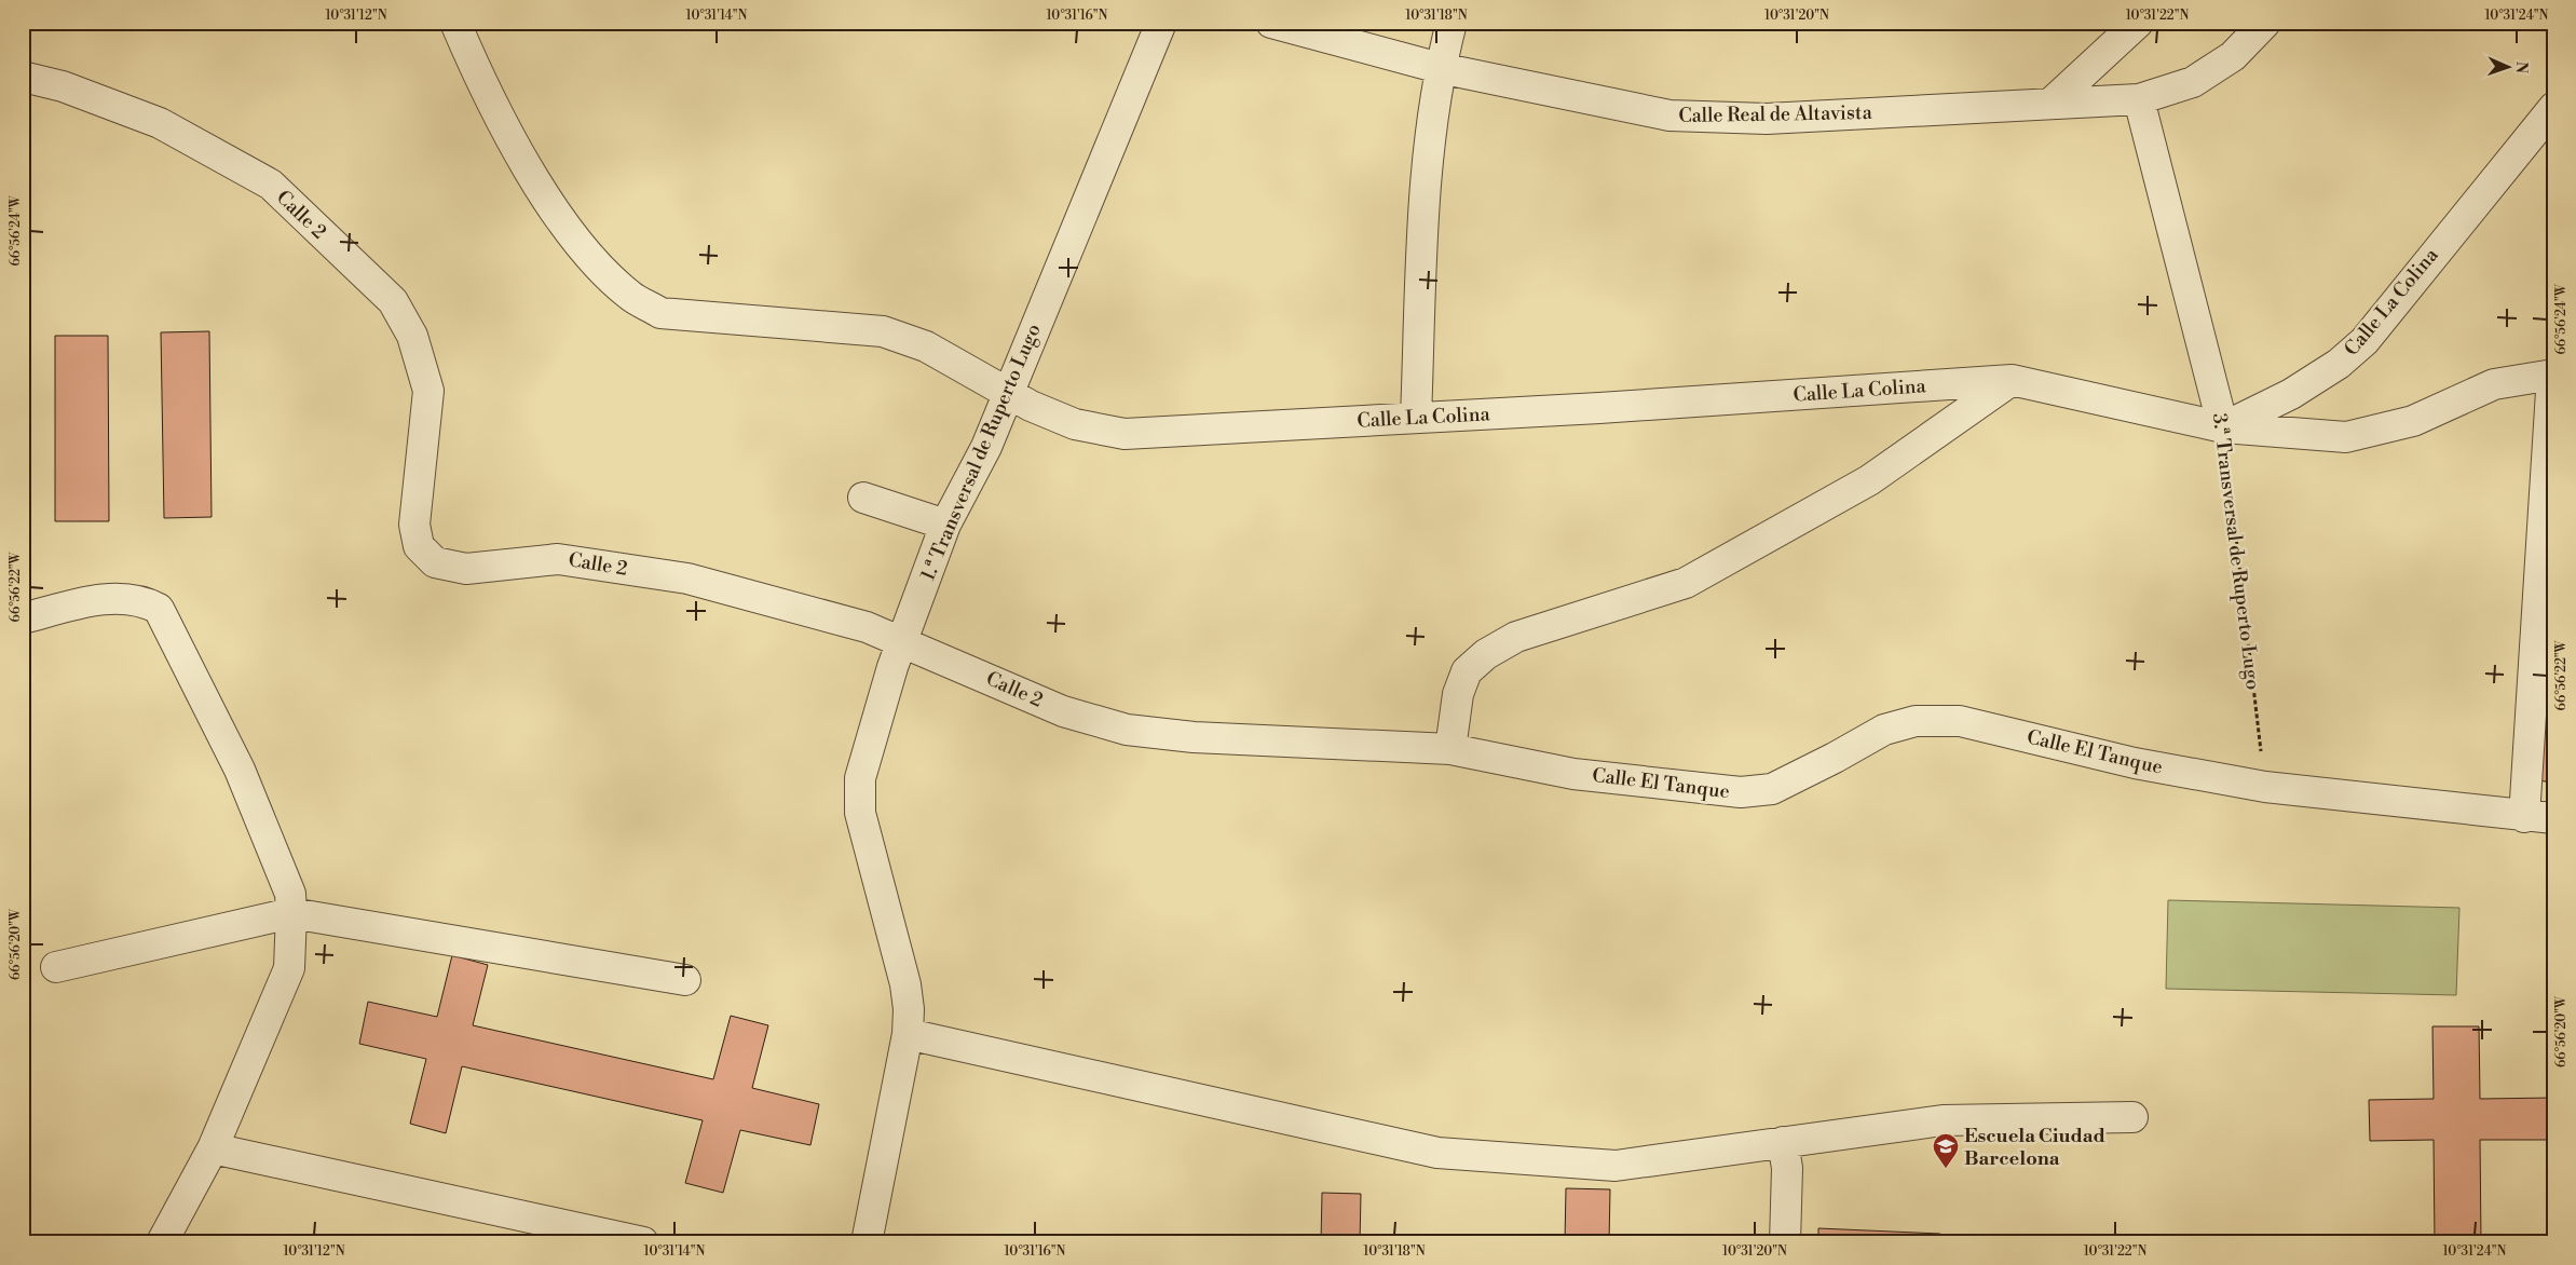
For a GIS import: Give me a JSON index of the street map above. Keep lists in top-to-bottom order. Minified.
{"streets":{"street":["Calle Real de Altavista","Calle 2","Calle La Colina","1.ª Transversal de Ruperto Lugo","3.ª Transversal de Ruperto Lugo","Calle El Tanque"]},"crossings":[["Calle Real de Altavista","3.ª Transversal de Ruperto Lugo"],["Calle 2","1.ª Transversal de Ruperto Lugo"],["Calle 2","Calle El Tanque"],["Calle La Colina","1.ª Transversal de Ruperto Lugo"],["Calle La Colina","3.ª Transversal de Ruperto Lugo"],["3.ª Transversal de Ruperto Lugo","Calle El Tanque"]],"places":{"school or university":["Escuela Ciudad Barcelona"]},"north":"right","coordinates":["10°31'12\"N","10°31'14\"N","10°31'16\"N","10°31'18\"N","10°31'20\"N","10°31'22\"N","10°31'24\"N","66°56'24\"W","66°56'22\"W","66°56'20\"W"]}
